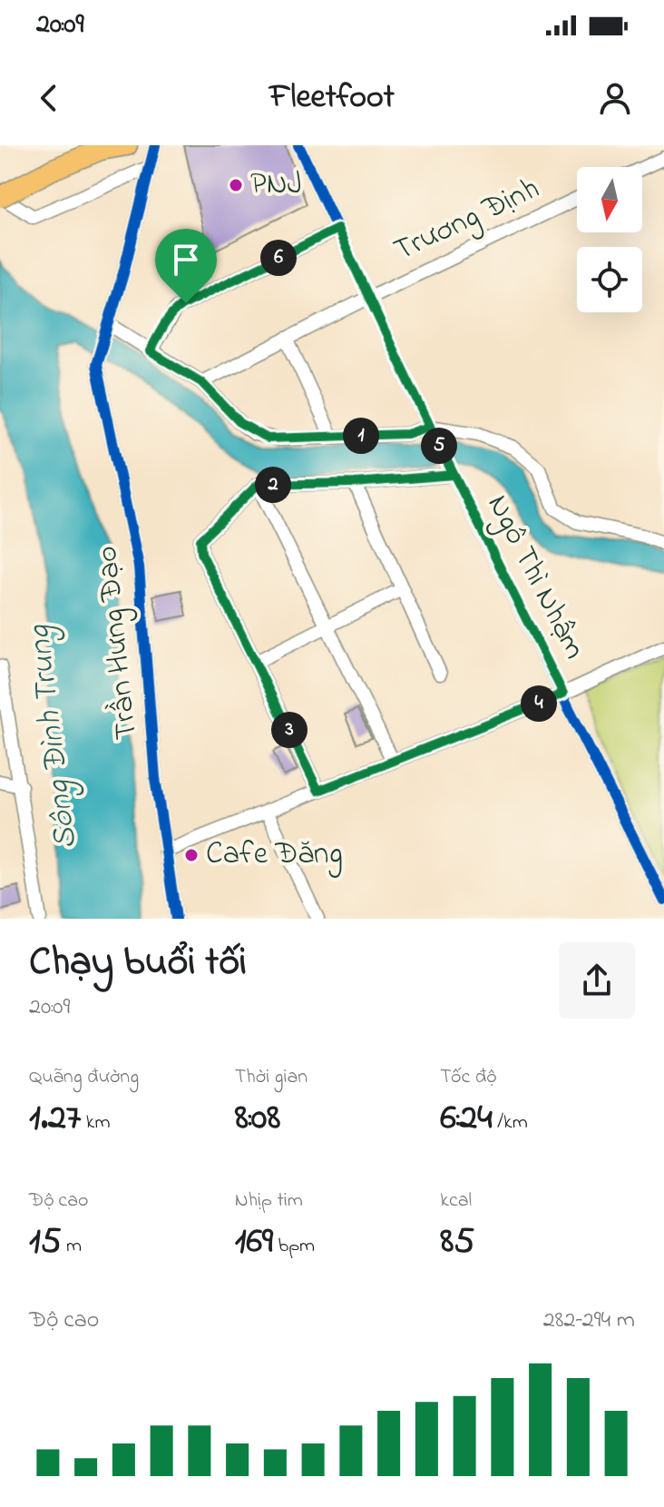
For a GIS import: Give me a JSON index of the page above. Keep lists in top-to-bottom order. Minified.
{"streets":{"street":["Trương Định","Ngô Thì Nhậm","Trần Hưng Đạo"]},"water":["Sông Đình Trung"],"places":["PNJ","Cafe Đăng"],"north":"bottom","page":{"status":"20:09","header":"Fleetfoot","pins":["6","1","5","2","4","3"],"heading":["Chạy buổi tối","20:09"],"stats":[["Quãng đường","1.27 km"],["Thời gian","8:08"],["Tốc độ","6:24 /km"],["Độ cao","15 m"],["Nhịp tim","169 bpm"],["kcal","85"]],"chart":["Độ cao","282–294 m"]}}
